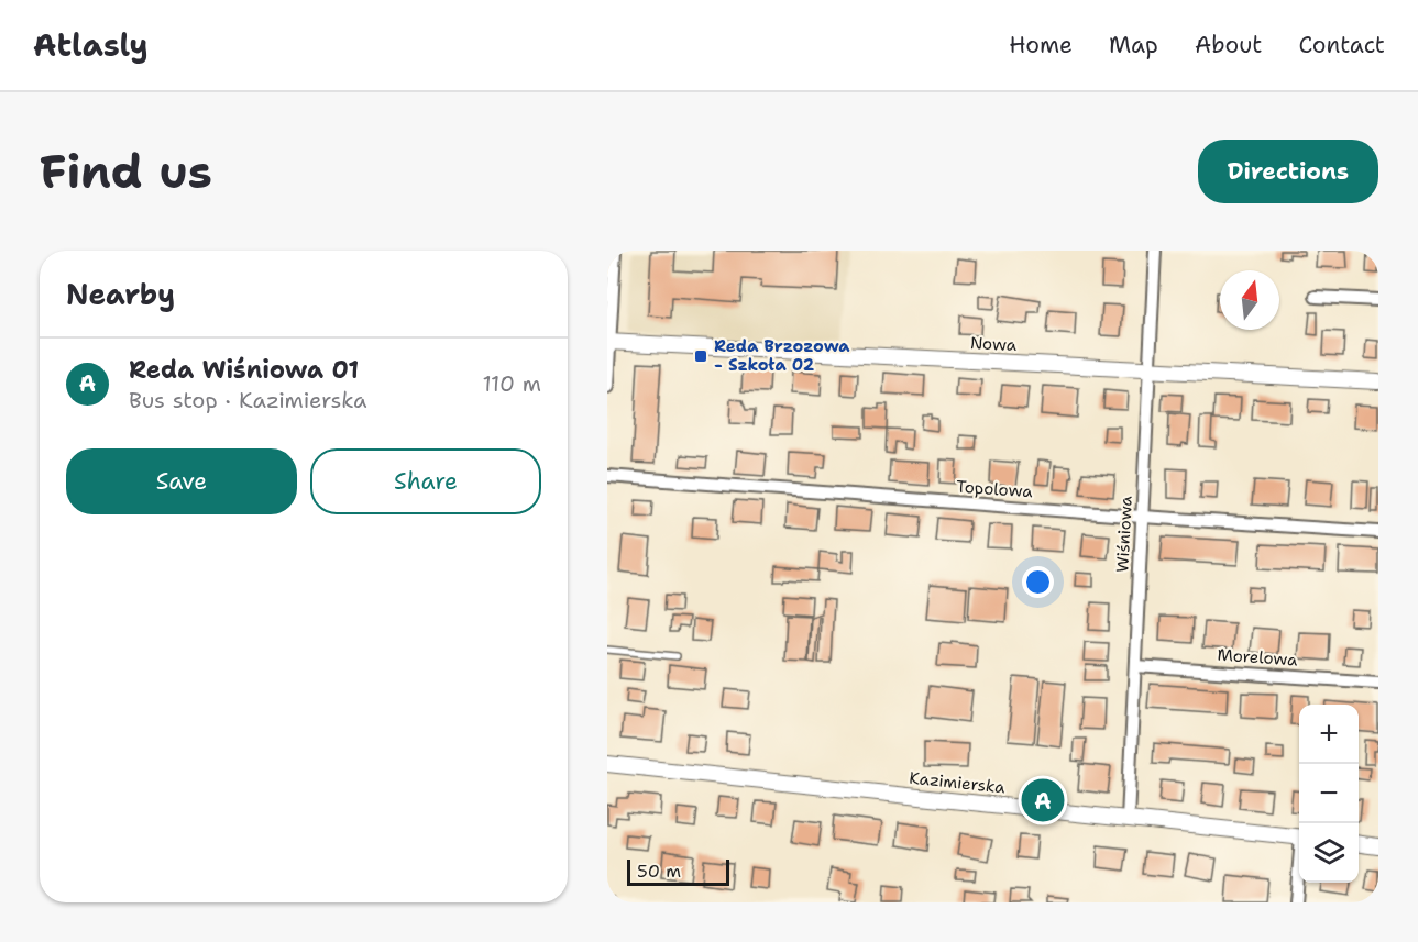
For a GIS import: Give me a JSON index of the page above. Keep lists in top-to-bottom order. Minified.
{"streets":{"street":["Nowa","Topolowa","Wiśniowa","Morelowa","Kazimierska"]},"crossings":[["Nowa","Wiśniowa"],["Topolowa","Wiśniowa"],["Wiśniowa","Morelowa"],["Wiśniowa","Kazimierska"]],"places":{"transit":["Reda Brzozowa - Szkoła 02"]},"scale_bar":"50 m","north":"top","page":{"header":"Atlasly","nav":["Home","Map","About","Contact"],"buttons":["Directions",["Save","Share"]],"title":"Find us","heading":"Nearby","list":[{"mark":"A","name":"Reda Wiśniowa 01","note":"Bus stop · Kazimierska","value":"110 m"}],"map_buttons":["+","−"],"pins":"A","scale":"50 m"}}
